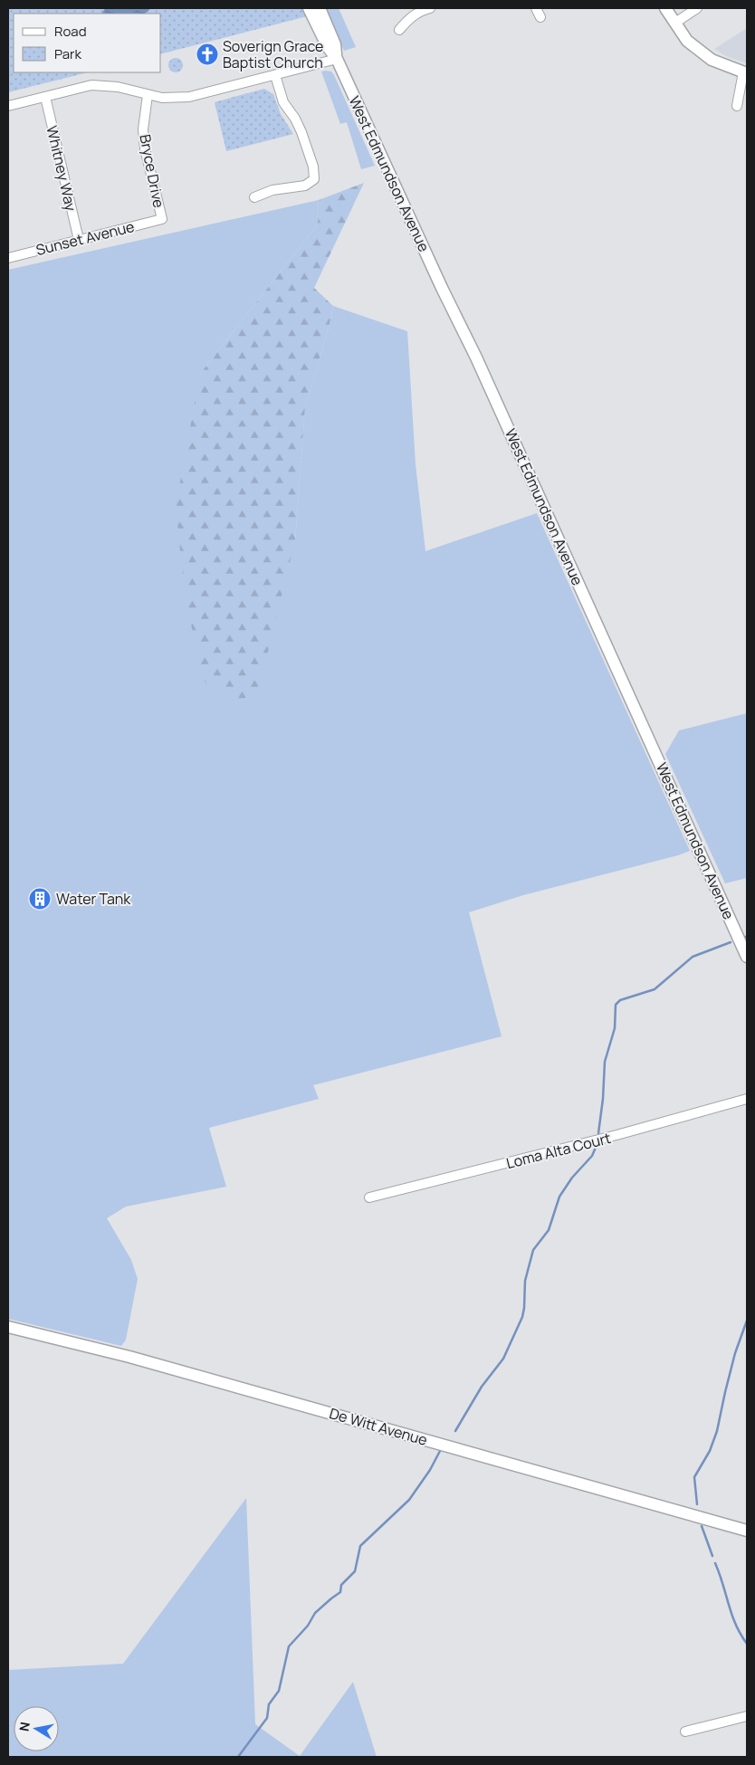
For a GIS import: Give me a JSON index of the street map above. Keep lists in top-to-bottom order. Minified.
{"streets":{"street":["Whitney Way","Bryce Drive","West Edmundson Avenue","Sunset Avenue","Loma Alta Court","De Witt Avenue"]},"crossings":[["Whitney Way","Sunset Avenue"],["Bryce Drive","Sunset Avenue"]],"places":{"church":["Soverign Grace Baptist Church"],"building":["Water Tank"]},"legend":["Road","Park"],"north":"left"}
